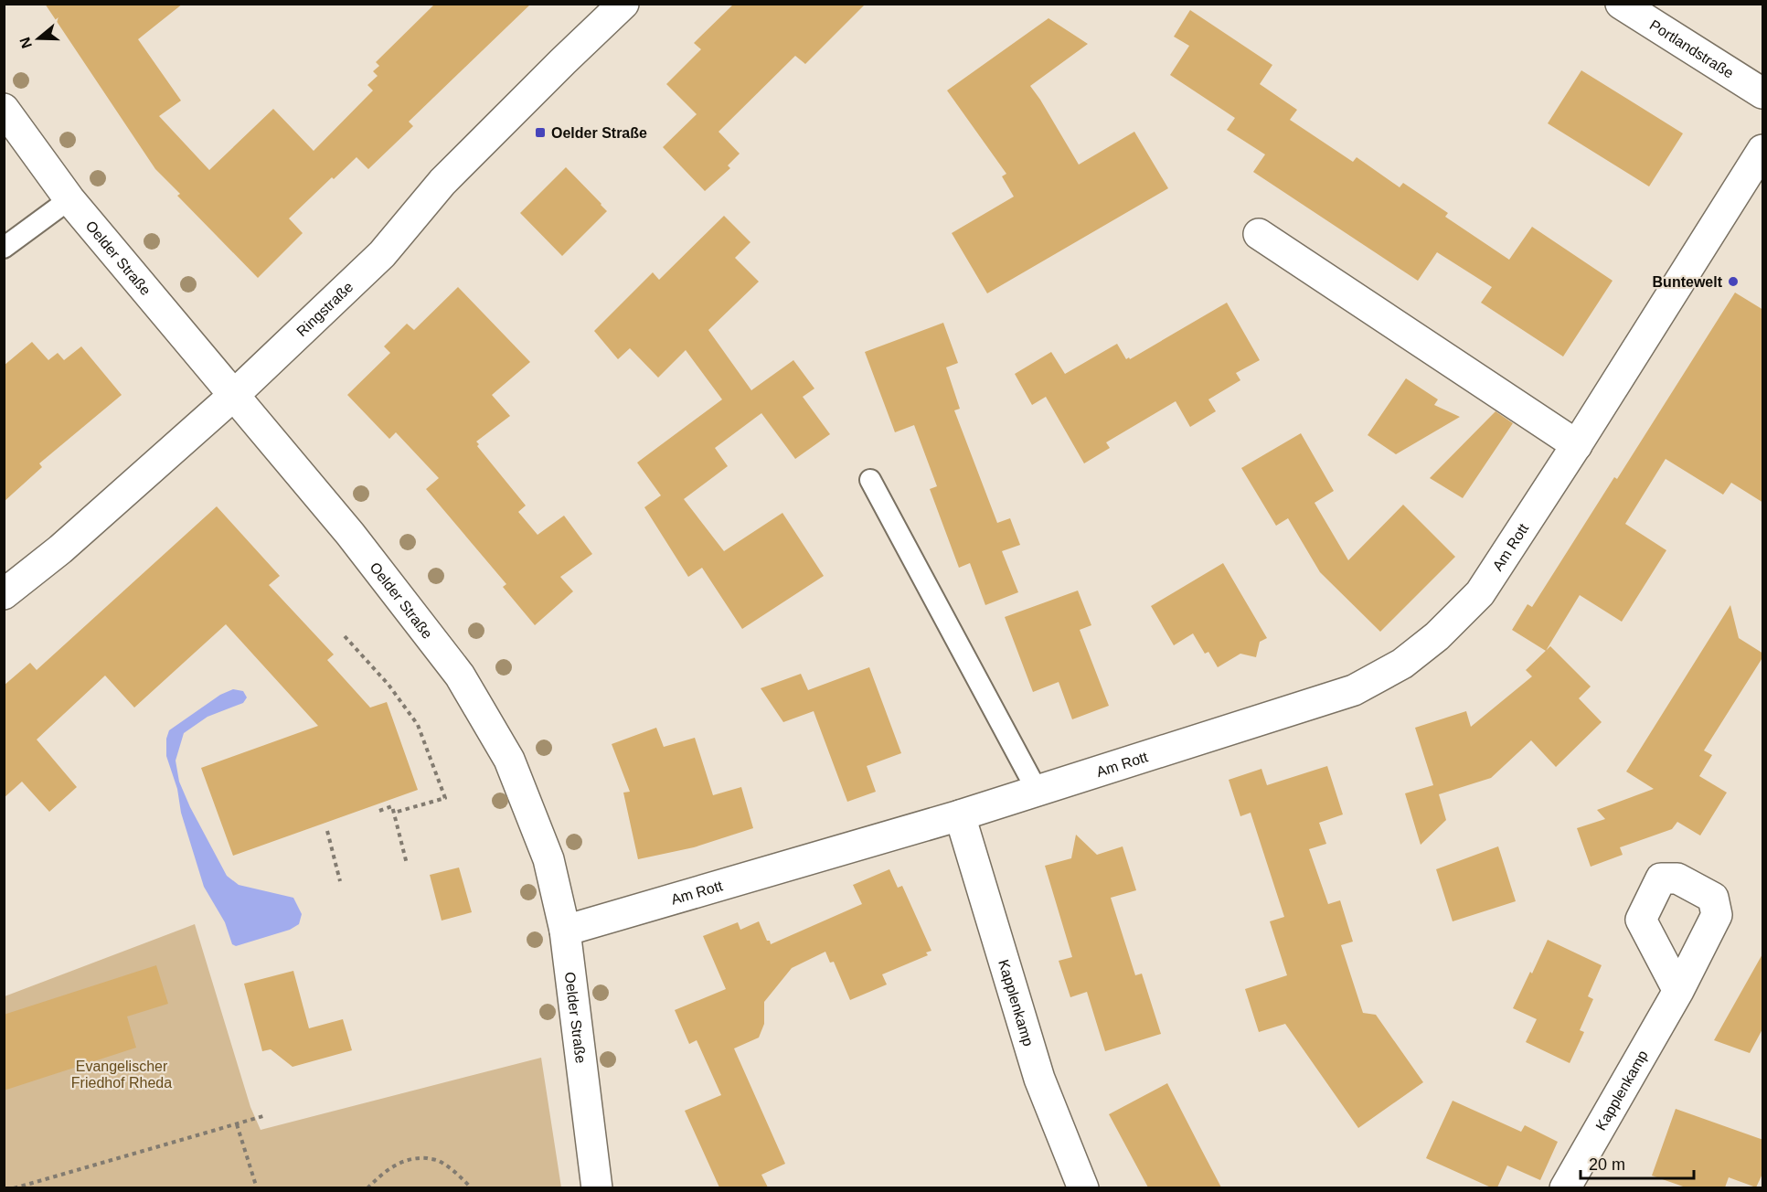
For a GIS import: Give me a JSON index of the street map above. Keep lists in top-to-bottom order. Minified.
{"streets":{"street":["Portlandstraße","Oelder Straße","Ringstraße","Am Rott","Kapplenkamp"]},"crossings":[["Oelder Straße","Ringstraße"],["Oelder Straße","Am Rott"],["Am Rott","Kapplenkamp"]],"parks":["Evangelischer Friedhof Rheda"],"places":{"transit":["Oelder Straße"],"other":["Buntewelt"]},"scale_bar":"20 m","north":"left"}
